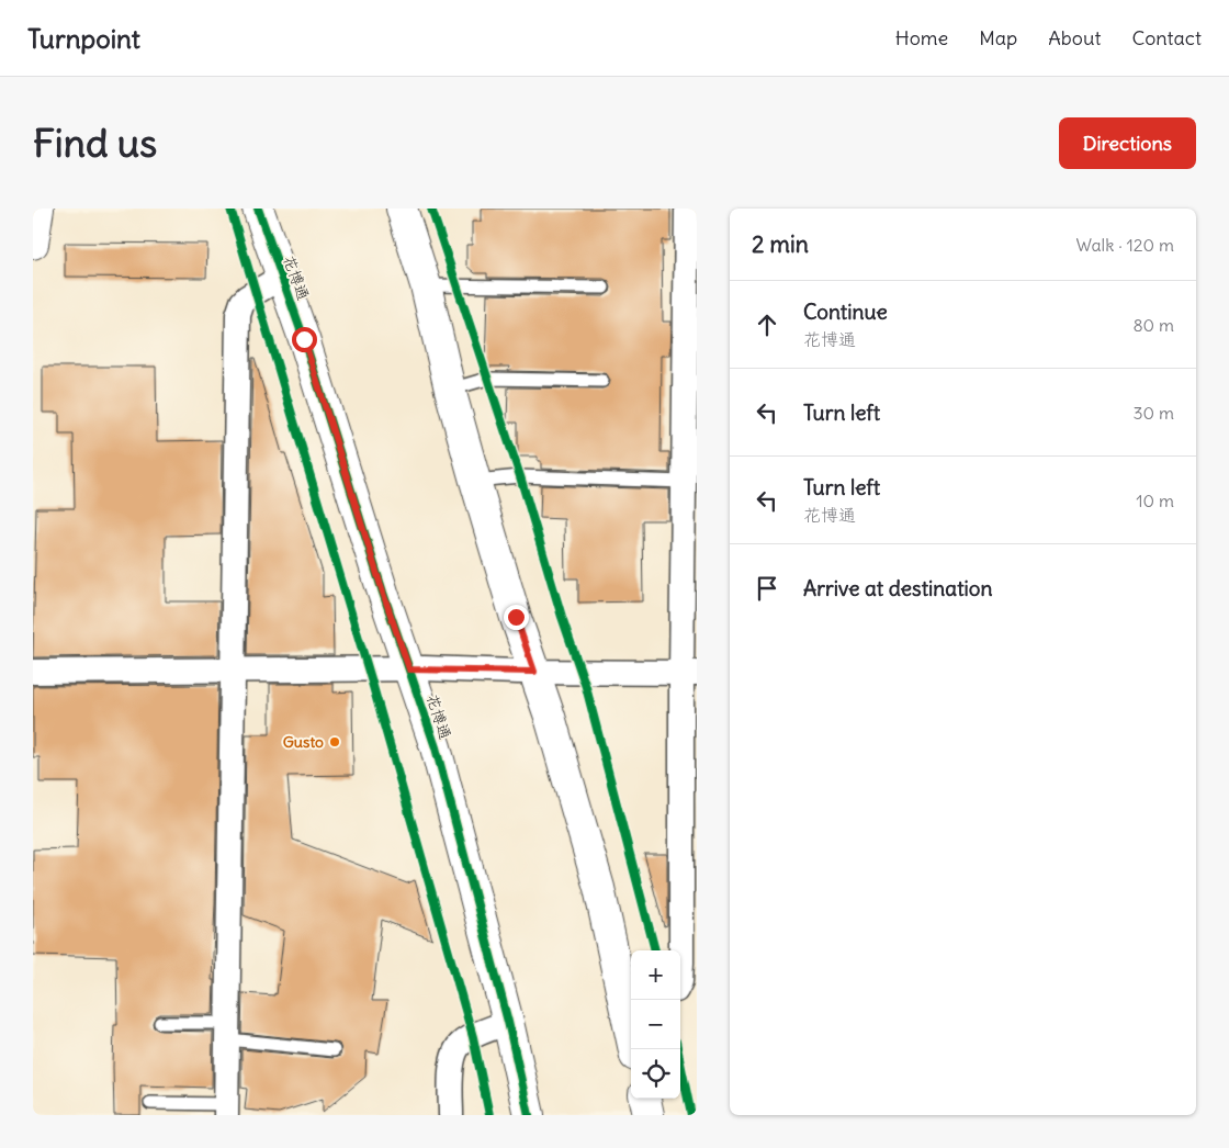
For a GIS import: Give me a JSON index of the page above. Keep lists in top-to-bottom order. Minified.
{"streets":{"street":["花博通"]},"places":["Gusto"],"page":{"header":"Turnpoint","nav":["Home","Map","About","Contact"],"buttons":"Directions","title":"Find us","heading":["2 min","Walk · 120 m"],"list":[["Continue","花博通","80 m"],["Turn left","30 m"],["Turn left","花博通","10 m"],"Arrive at destination"],"map_buttons":["+","−"]}}
